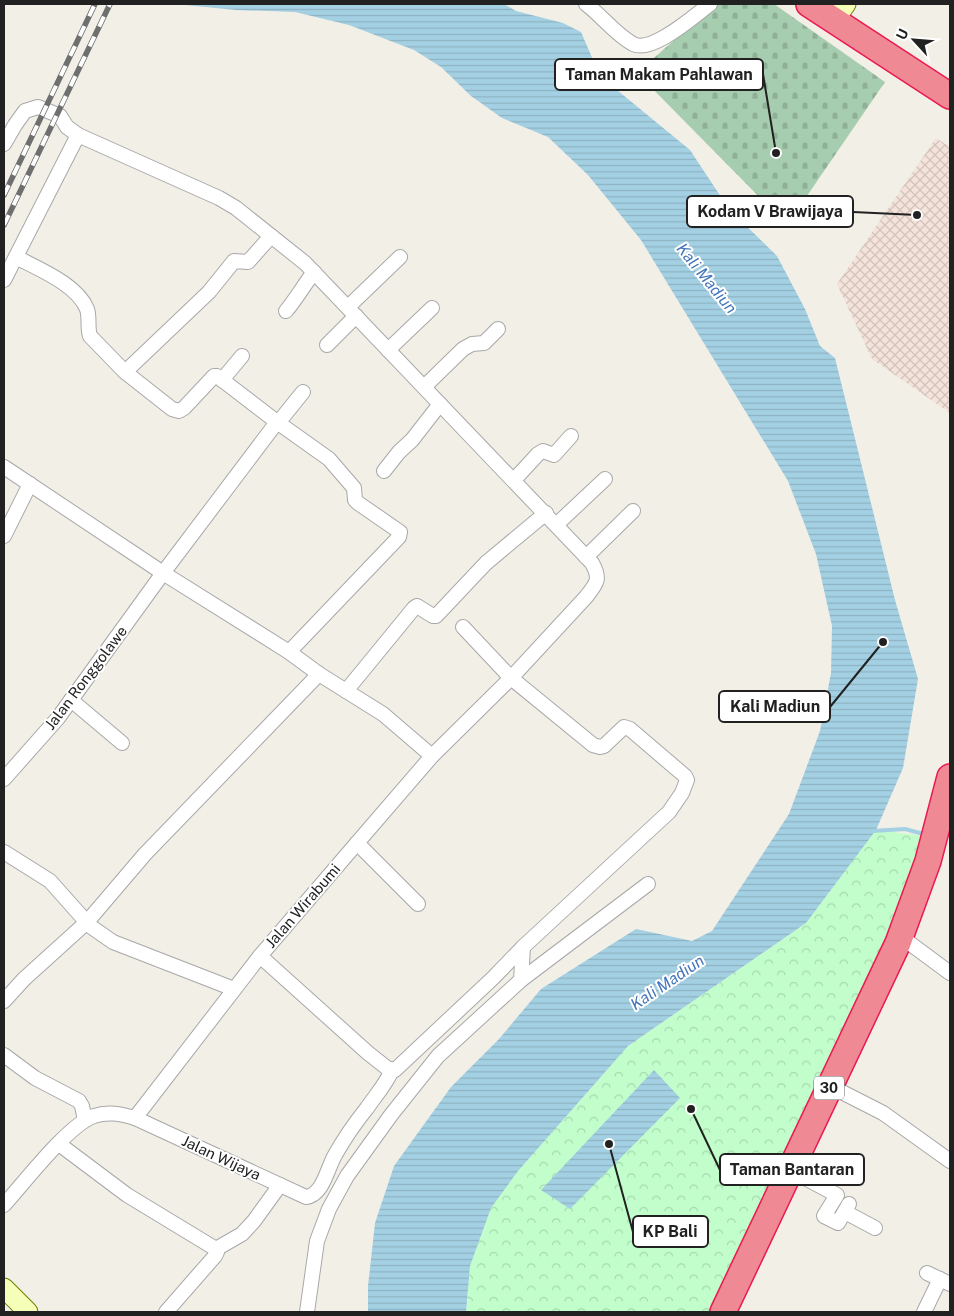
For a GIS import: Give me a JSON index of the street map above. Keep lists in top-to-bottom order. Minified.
{"streets":{"highway":["30"],"street":["Jalan Ronggolawe","Jalan Wirabumi","Jalan Wijaya"]},"crossings":[["Jalan Wirabumi","Jalan Wijaya"]],"water":["Kali Madiun"],"places":["Taman Makam Pahlawan","Kodam V Brawijaya","Kali Madiun","Taman Bantaran","KP Bali"],"north":"top left"}
